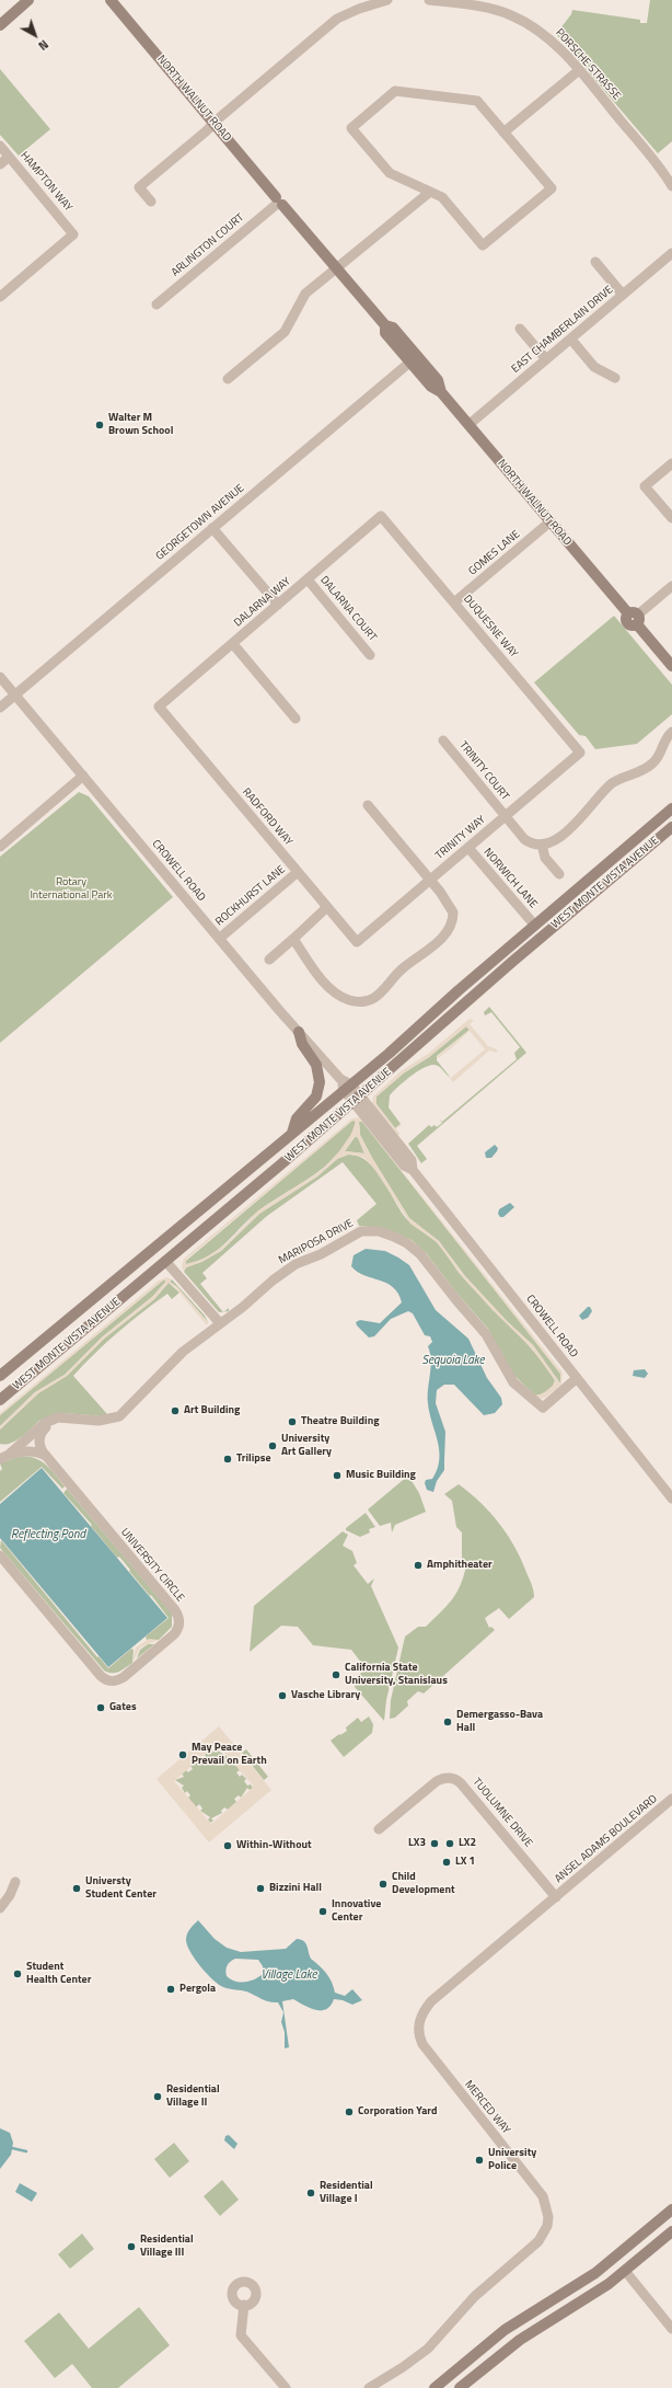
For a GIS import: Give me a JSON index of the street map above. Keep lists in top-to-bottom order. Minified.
{"streets":{"main road":["NORTH WALNUT ROAD","WEST MONTE VISTA AVENUE"],"street":["PORSCHE STRASSE","HAMPTON WAY","ARLINGTON COURT","EAST CHAMBERLAIN DRIVE","GEORGETOWN AVENUE","GOMES LANE","DALARNA WAY","DALARNA COURT","DUQUESNE WAY","TRINITY COURT","RADFORD WAY","TRINITY WAY","CROWELL ROAD","NORWICH LANE","ROCKHURST LANE","MARIPOSA DRIVE","UNIVERSITY CIRCLE","TUOLUMNE DRIVE","ANSEL ADAMS BOULEVARD","MERCED WAY"]},"crossings":[["NORTH WALNUT ROAD","ARLINGTON COURT"],["NORTH WALNUT ROAD","EAST CHAMBERLAIN DRIVE"],["NORTH WALNUT ROAD","GEORGETOWN AVENUE"],["NORTH WALNUT ROAD","GOMES LANE"],["GEORGETOWN AVENUE","CROWELL ROAD"],["GOMES LANE","DUQUESNE WAY"],["DALARNA WAY","DALARNA COURT"],["DALARNA WAY","DUQUESNE WAY"],["DALARNA WAY","RADFORD WAY"],["DUQUESNE WAY","TRINITY WAY"],["TRINITY COURT","TRINITY WAY"],["RADFORD WAY","TRINITY WAY"],["RADFORD WAY","ROCKHURST LANE"],["TRINITY WAY","NORWICH LANE"],["CROWELL ROAD","WEST MONTE VISTA AVENUE"],["CROWELL ROAD","ROCKHURST LANE"],["CROWELL ROAD","MARIPOSA DRIVE"],["NORWICH LANE","WEST MONTE VISTA AVENUE"],["TUOLUMNE DRIVE","ANSEL ADAMS BOULEVARD"],["TUOLUMNE DRIVE","MERCED WAY"],["ANSEL ADAMS BOULEVARD","MERCED WAY"]],"water":["Sequoia Lake","Reflecting Pond","Village Lake"],"parks":["Rotary International Park"],"places":["Walter M Brown School","Art Building","Theatre Building","University Art Gallery","Trilipse","Music Building","Amphitheater","California State University, Stanislaus","Vasche Library","Gates","Demergasso-Bava Hall","May Peace Prevail on Earth","LX3","LX2","Within-Without","LX 1","Child Development","Universty Student Center","Bizzini Hall","Innovative Center","Student Health Center","Pergola","Residential Village II","Corporation Yard","University Police","Residential Village I","Residential Village III"],"north":"bottom right"}
